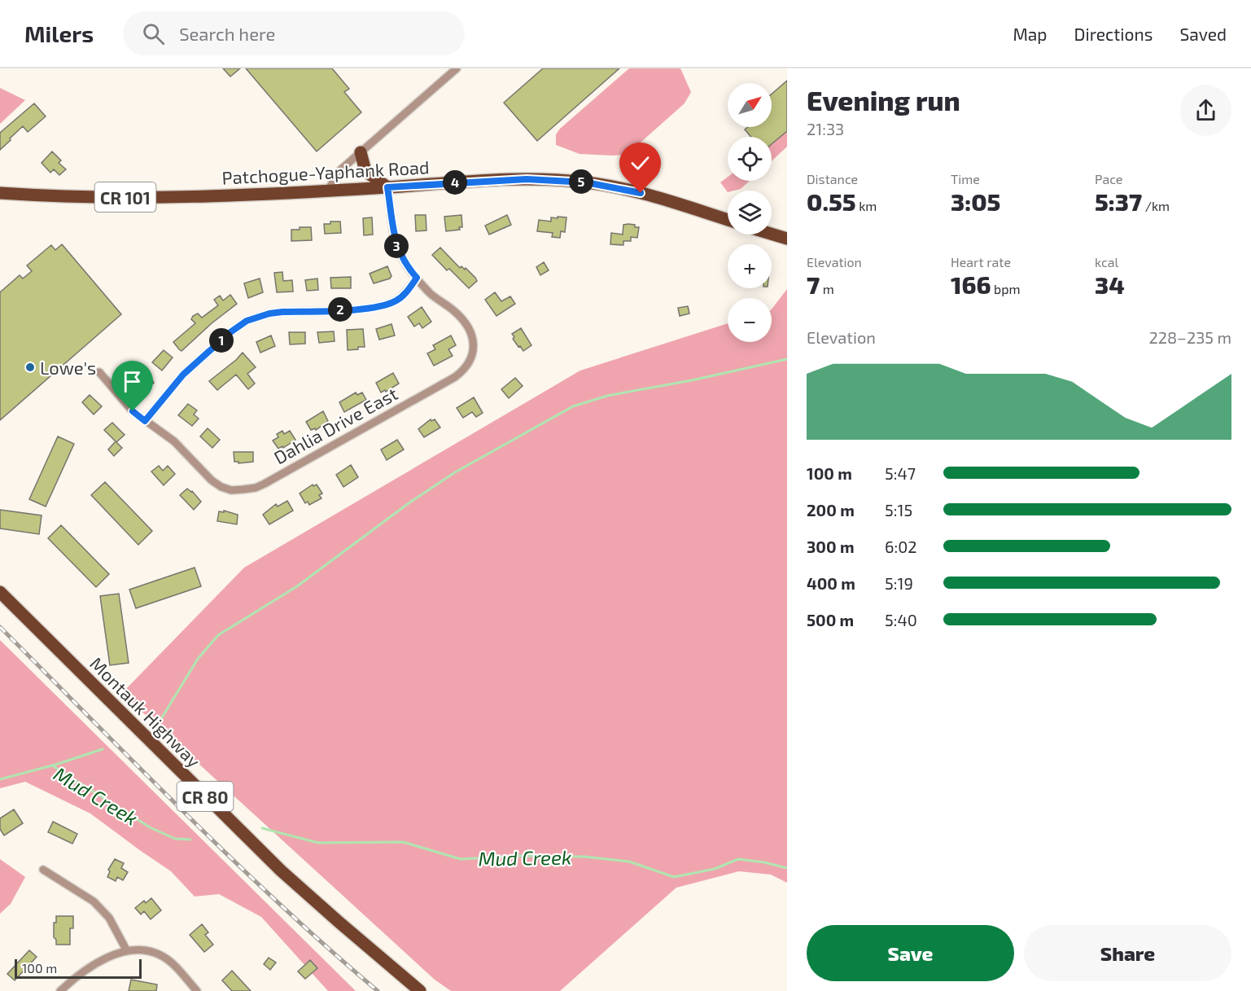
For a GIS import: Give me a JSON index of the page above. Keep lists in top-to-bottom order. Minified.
{"streets":{"main road":["Patchogue-Yaphank Road","CR 101","Montauk Highway","CR 80"],"street":["Dahlia Drive East"]},"crossings":[["Patchogue-Yaphank Road","Dahlia Drive East"]],"water":["Mud Creek"],"places":["Lowe's"],"scale_bar":"100 m","north":"top right","page":{"header":"Milers","search":"Search here","nav":["Map","Directions","Saved"],"heading":["Evening run","21:33"],"map_buttons":["+","−"],"stats":[["Distance","0.55 km"],["Time","3:05"],["Pace","5:37 /km"],["Elevation","7 m"],["Heart rate","166 bpm"],["kcal","34"]],"pins":["5","4","3","2","1"],"chart":["Elevation","228–235 m"],"list":[{"name":"100 m","note":"5:47"},{"name":"200 m","note":"5:15"},{"name":"300 m","note":"6:02"},{"name":"400 m","note":"5:19"},{"name":"500 m","note":"5:40"}],"buttons":["Save","Share"],"scale":"100 m"}}
